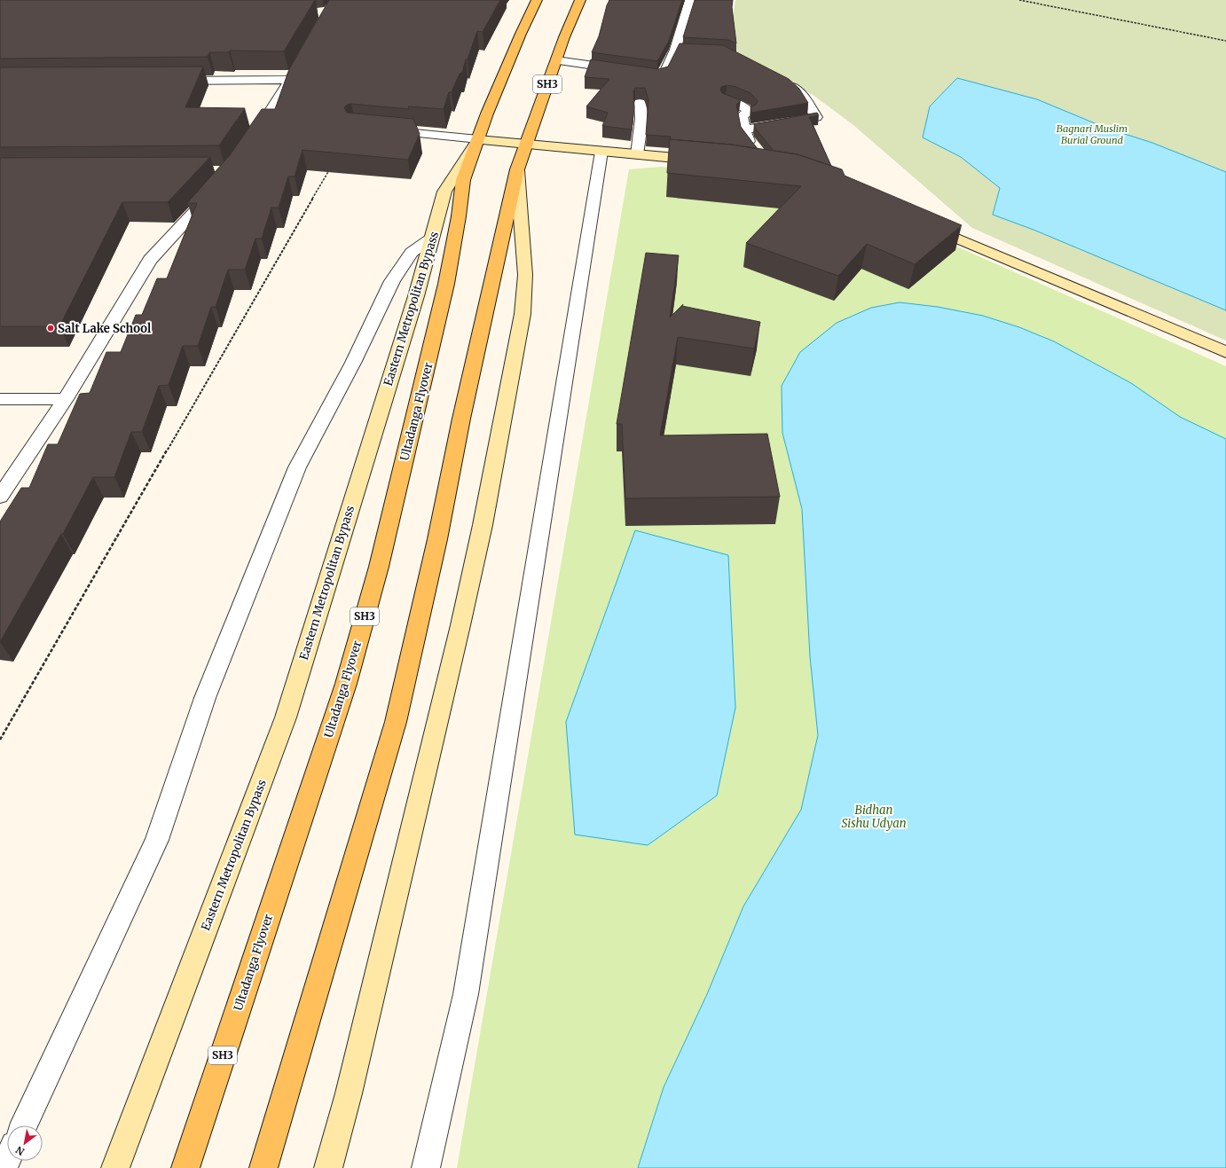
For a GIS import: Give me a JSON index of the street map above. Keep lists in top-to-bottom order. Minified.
{"streets":{"main road":["SH3","Eastern Metropolitan Bypass","Ultadanga Flyover"]},"crossings":[["Eastern Metropolitan Bypass","Ultadanga Flyover"]],"parks":["Bagnari Muslim Burial Ground","Bidhan Sishu Udyan"],"places":["Salt Lake School"],"north":"bottom left"}
